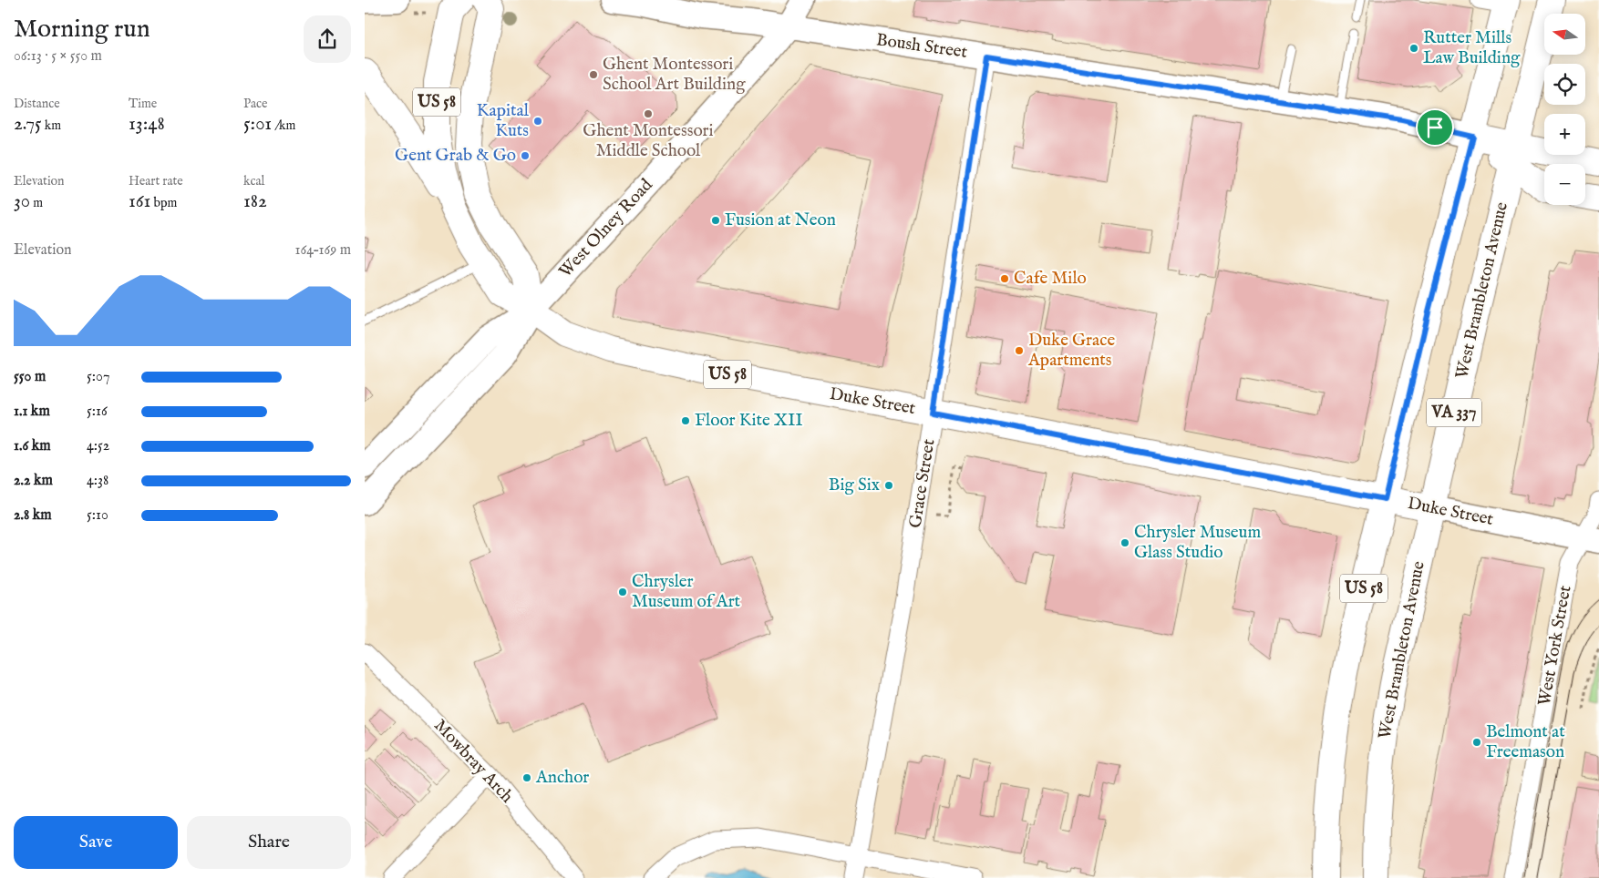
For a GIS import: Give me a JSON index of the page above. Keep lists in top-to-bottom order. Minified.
{"streets":{"main road":["Boush Street","US 58","West Brambleton Avenue","Duke Street","VA 337"],"street":["West Olney Road","Grace Street","West York Street","Mowbray Arch"]},"crossings":[["Boush Street","West Olney Road"],["Boush Street","West Brambleton Avenue"],["Boush Street","VA 337"],["Boush Street","Grace Street"],["US 58","West Olney Road"],["US 58","Duke Street"],["US 58","VA 337"],["West Olney Road","Duke Street"],["West Brambleton Avenue","Duke Street"],["Duke Street","VA 337"],["Duke Street","Grace Street"],["Duke Street","West York Street"]],"places":["Rutter Mills Law Building","Ghent Montessori School Art Building","Ghent Montessori Middle School","Kapital Kuts","Gent Grab & Go","Fusion at Neon","Cafe Milo","Duke Grace Apartments","Floor Kite XII","Big Six","Chrysler Museum Glass Studio","Chrysler Museum of Art","Belmont at Freemason","Anchor"],"north":"left","page":{"heading":["Morning run","06:13 · 5 × 550 m"],"map_buttons":["+","−"],"stats":[["Distance","2.75 km"],["Time","13:48"],["Pace","5:01 /km"],["Elevation","30 m"],["Heart rate","161 bpm"],["kcal","182"]],"chart":["Elevation","164–169 m"],"list":[{"name":"550 m","note":"5:07"},{"name":"1.1 km","note":"5:16"},{"name":"1.6 km","note":"4:52"},{"name":"2.2 km","note":"4:38"},{"name":"2.8 km","note":"5:10"}],"buttons":["Save","Share"]}}
